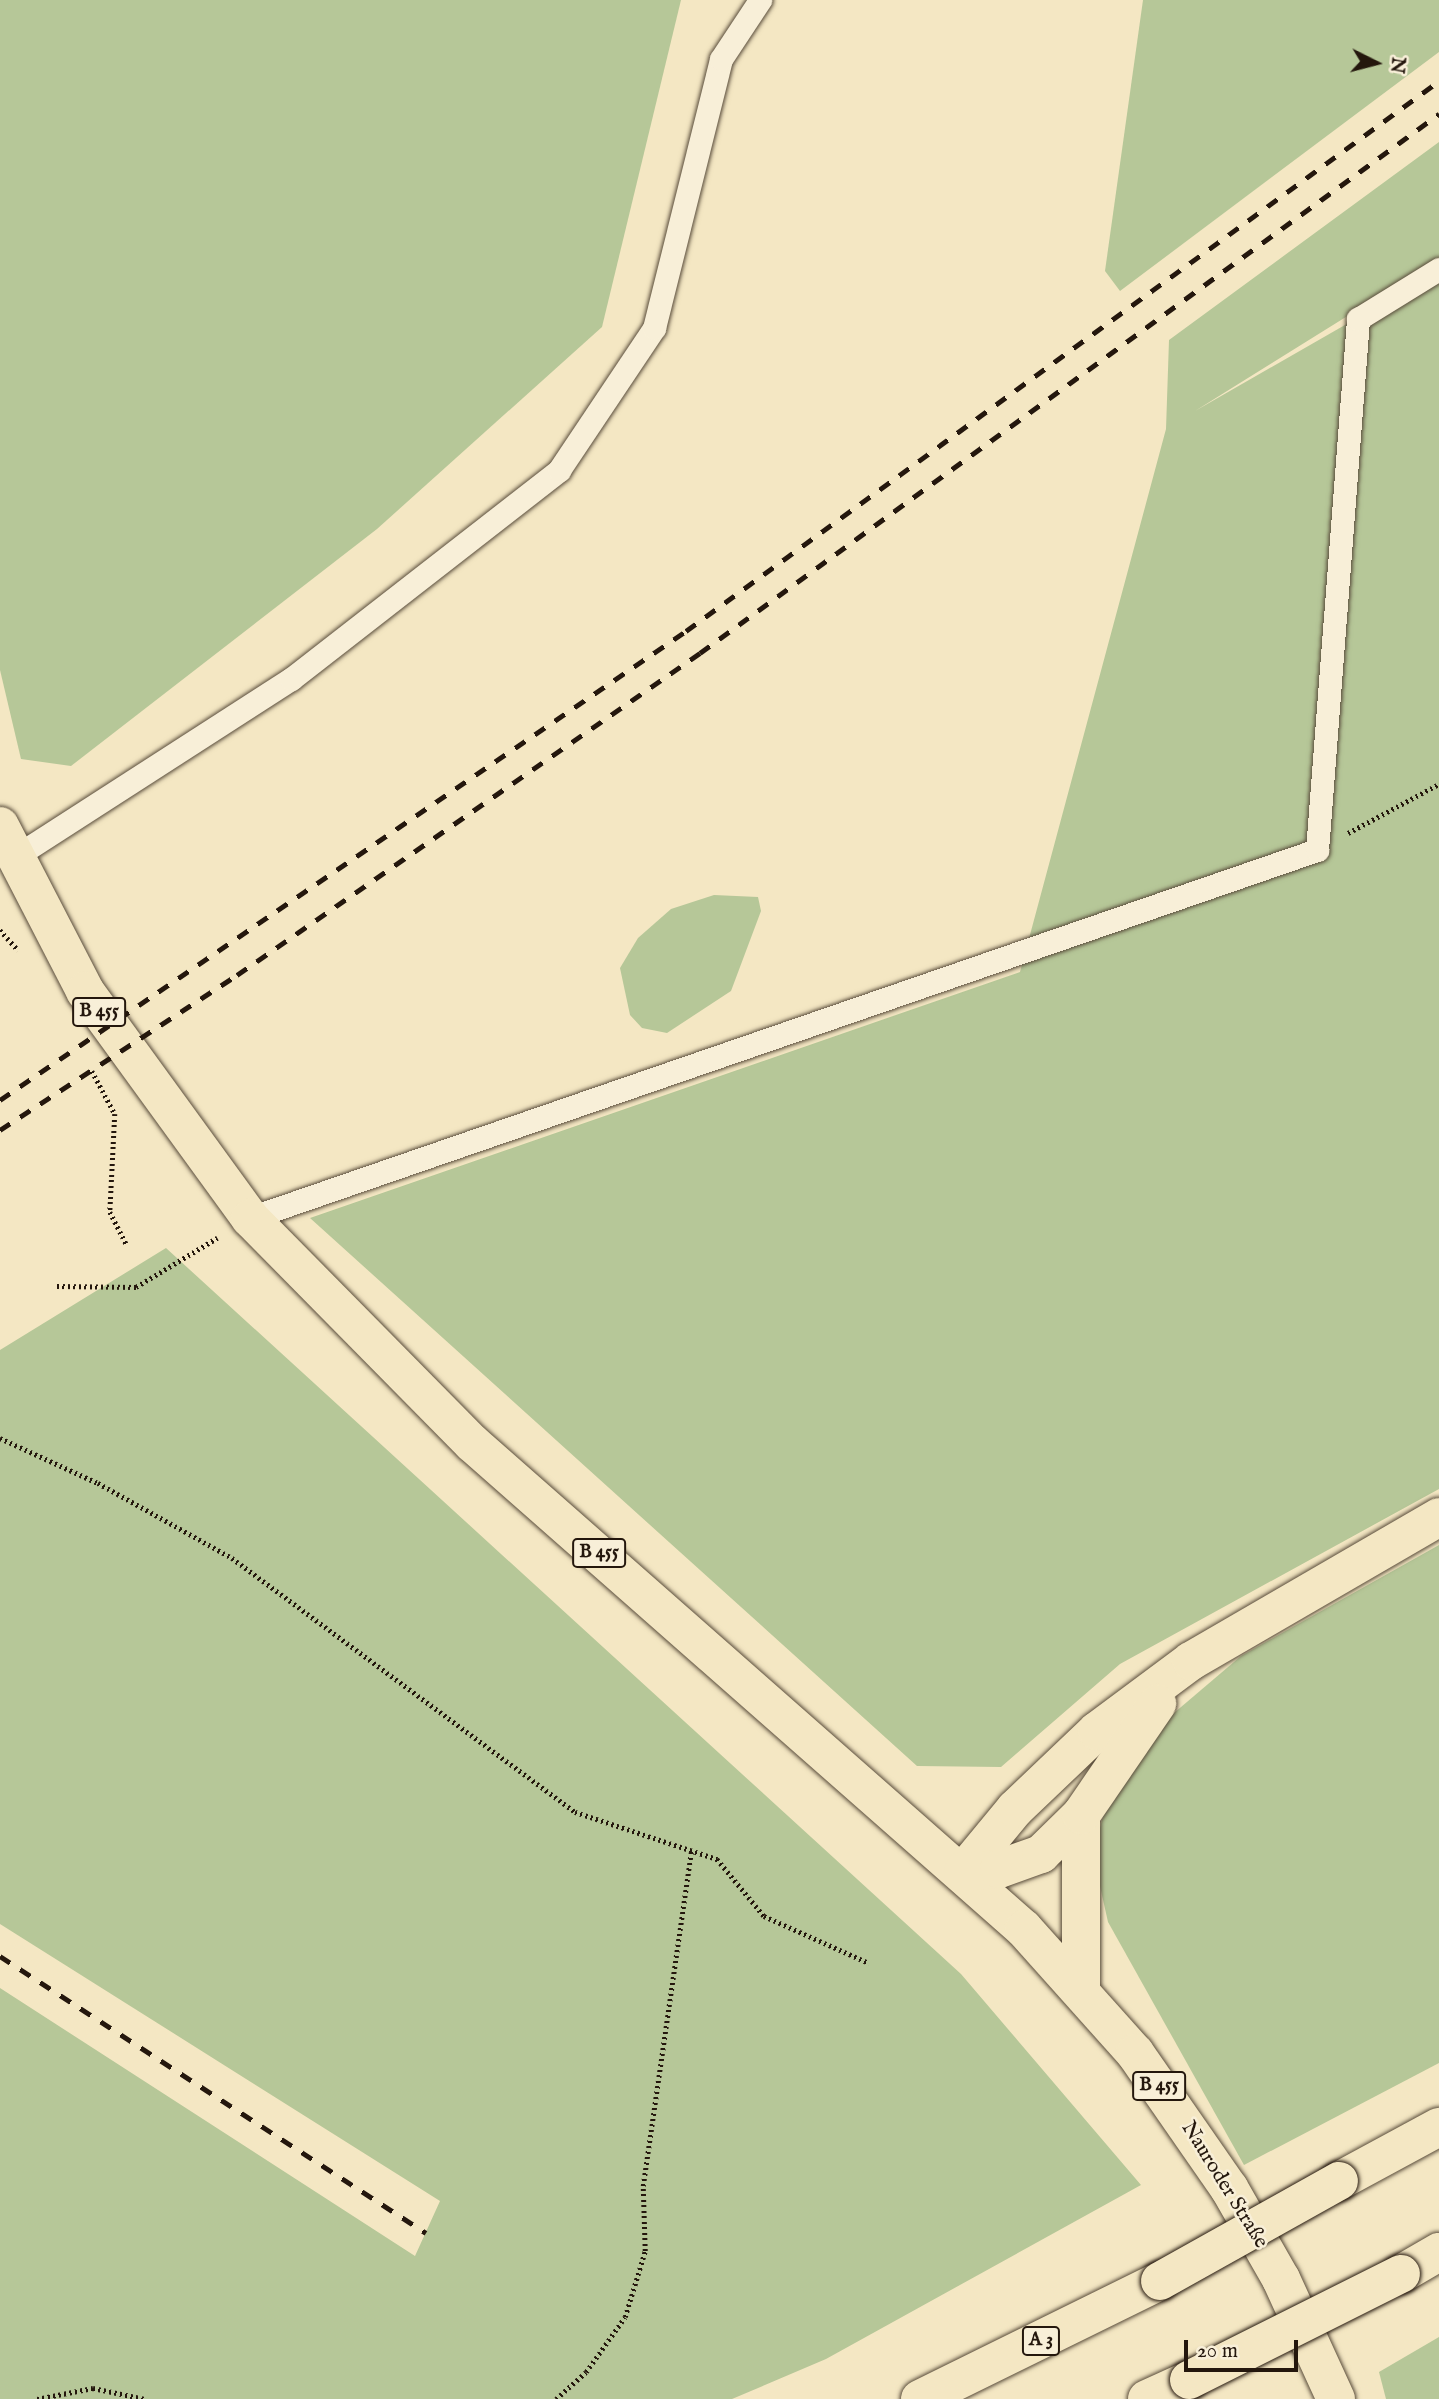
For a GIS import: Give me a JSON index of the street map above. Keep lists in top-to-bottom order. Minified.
{"streets":{"main road":["B 455","Nauroder Straße","A 3"]},"crossings":[["B 455","Nauroder Straße"]],"scale_bar":"20 m","north":"right"}
